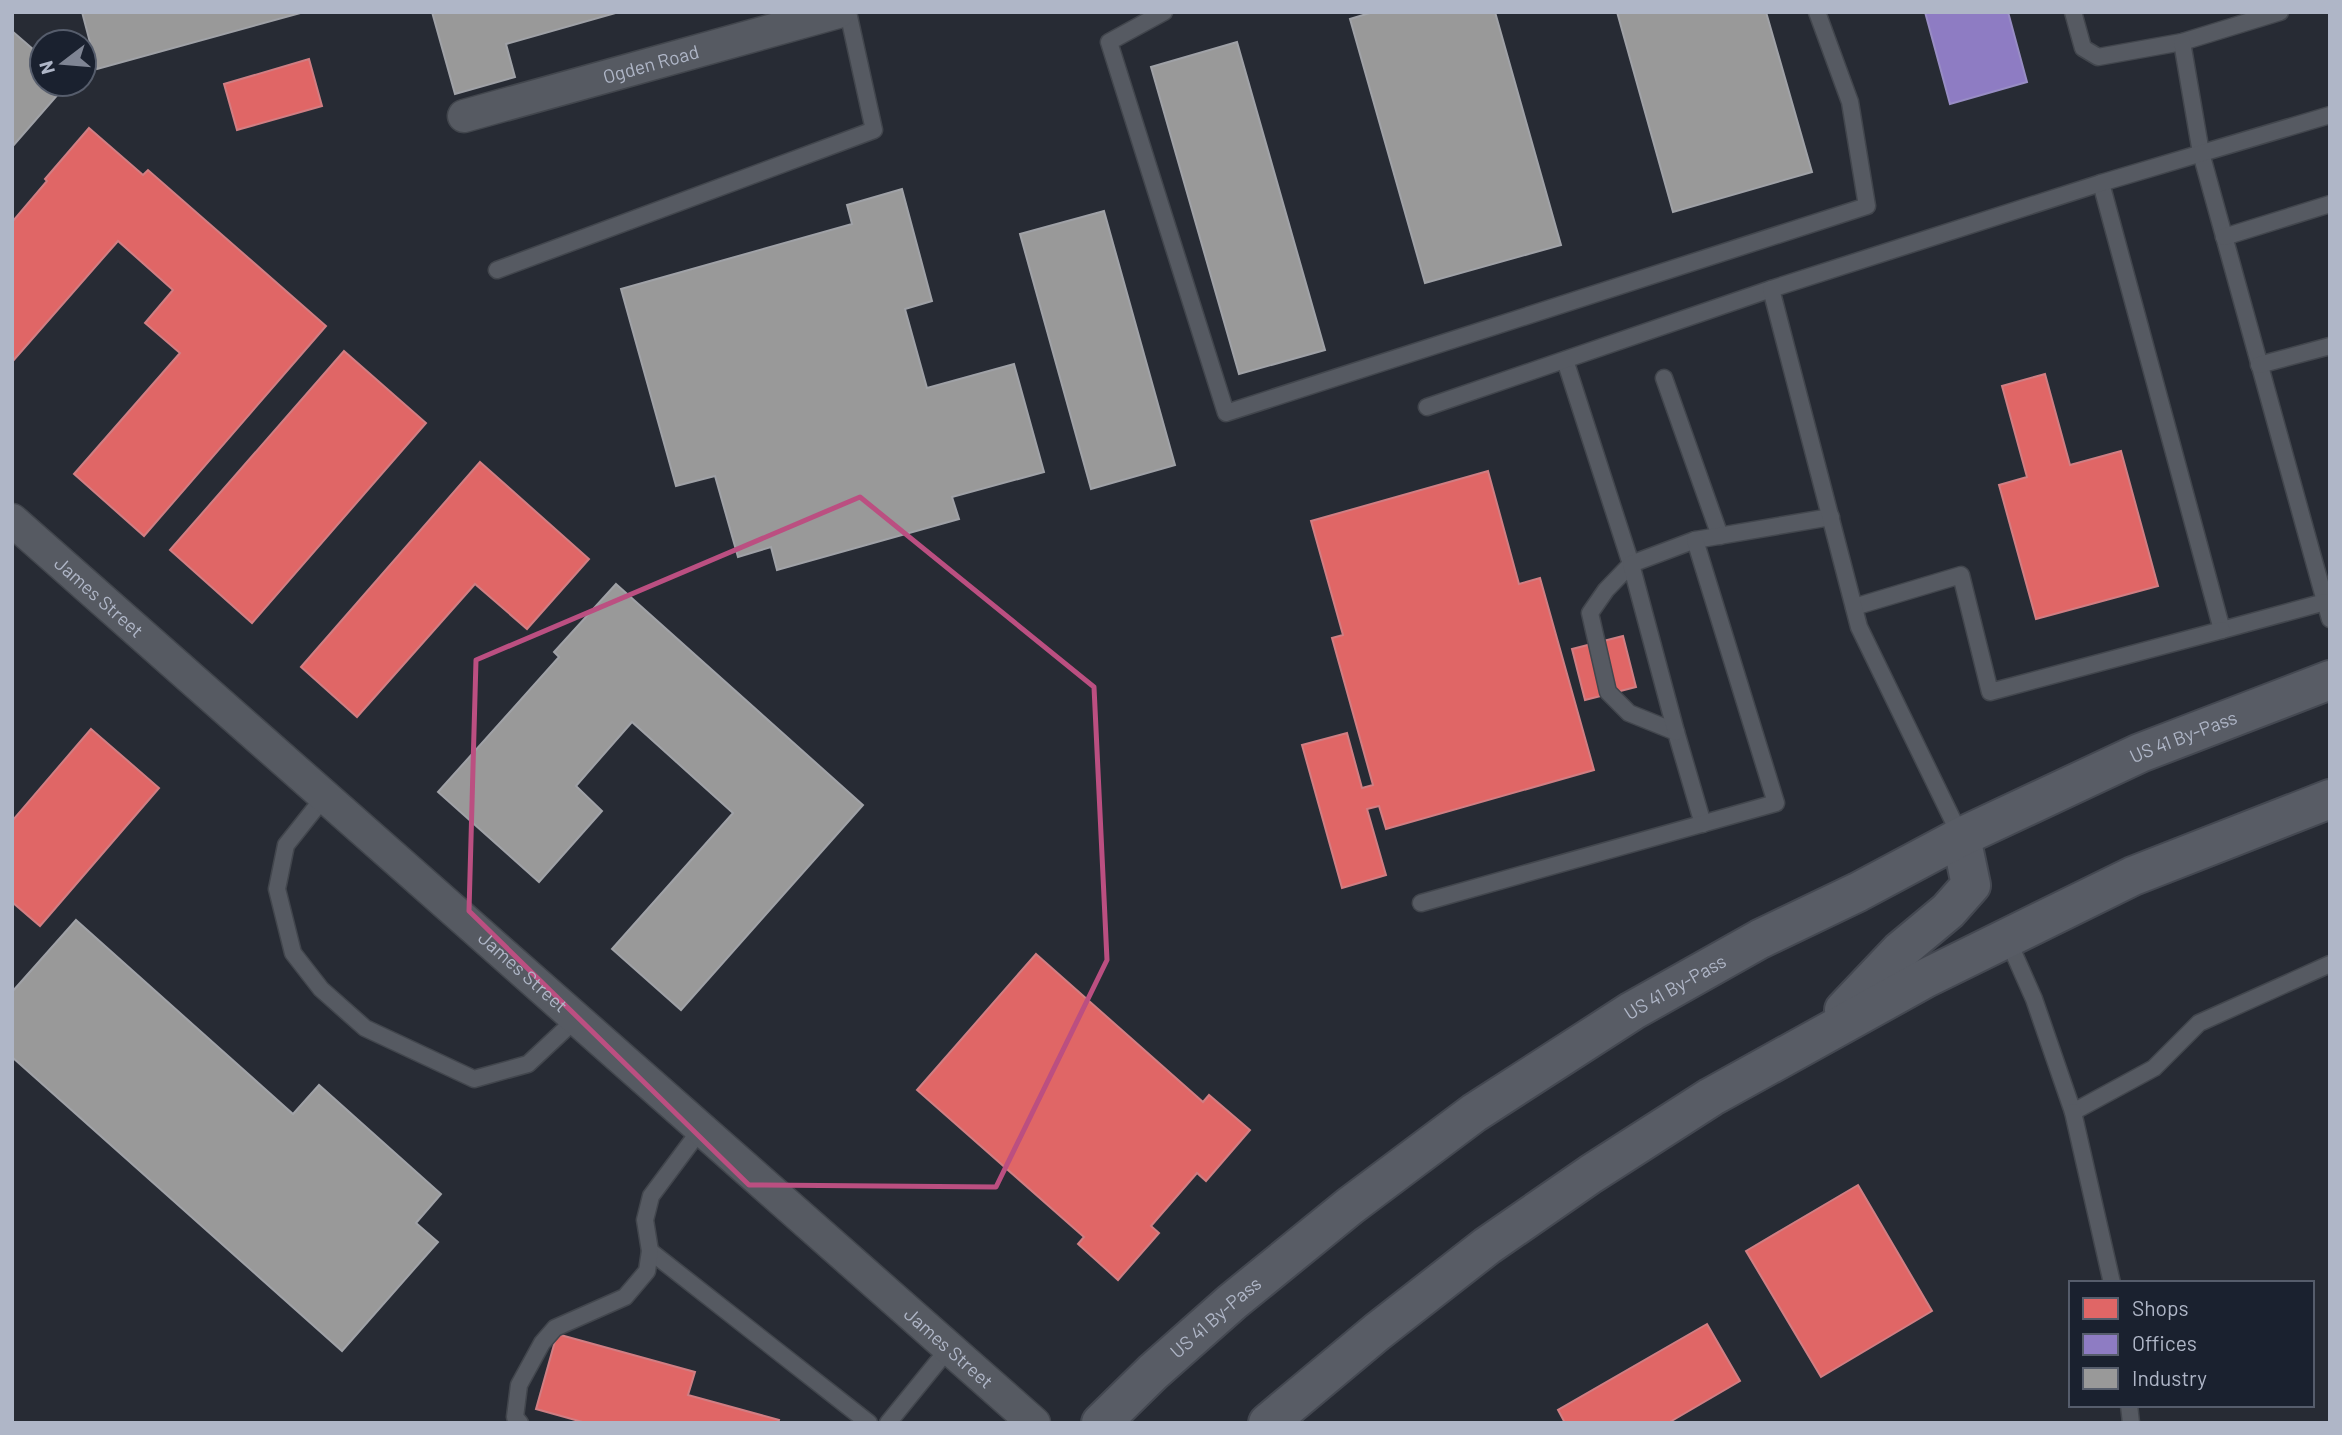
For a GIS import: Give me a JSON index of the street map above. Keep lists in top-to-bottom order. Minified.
{"streets":{"main road":["US 41 By-Pass"],"street":["Ogden Road","James Street"]},"legend":["Shops","Offices","Industry"],"north":"left"}
